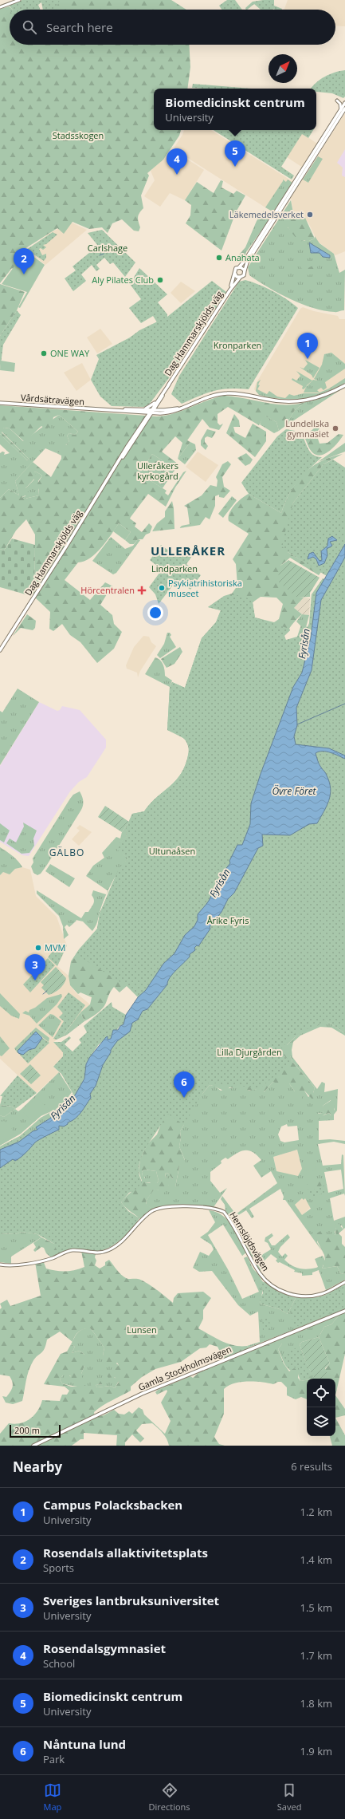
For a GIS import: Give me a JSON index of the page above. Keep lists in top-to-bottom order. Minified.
{"streets":{"main road":["Dag Hammarskjölds väg","Vårdsätravägen","Gamla Stockholmsvägen"],"street":["Hemslöjdsvägen"]},"crossings":[["Dag Hammarskjölds väg","Vårdsätravägen"]],"districts":["ULLERÅKER","GÄLBO"],"water":["Fyrisån","Övre Föret"],"parks":["Stadsskogen","Carlshage","Kronparken","Ulleråkers kyrkogård","Lindparken","Ultunaåsen","Årike Fyris","Lilla Djurgården","Lunsen"],"places":{"other":["Läkemedelsverket","Anahata","Aly Pilates Club","ONE WAY","Lundellska gymnasiet","Psykiatrihistoriska museet","MVM"],"health":["Hörcentralen"]},"scale_bar":"200 m","north":"top right","page":{"search":"Search here","popup":["Biomedicinskt centrum","University"],"pins":["5","4","2","1","3","6"],"scale":"200 m","heading":["Nearby","6 results"],"list":[{"mark":"1","name":"Campus Polacksbacken","note":"University","value":"1.2 km"},{"mark":"2","name":"Rosendals allaktivitetsplats","note":"Sports","value":"1.4 km"},{"mark":"3","name":"Sveriges lantbruksuniversitet","note":"University","value":"1.5 km"},{"mark":"4","name":"Rosendalsgymnasiet","note":"School","value":"1.7 km"},{"mark":"5","name":"Biomedicinskt centrum","note":"University","value":"1.8 km"},{"mark":"6","name":"Nåntuna lund","note":"Park","value":"1.9 km"}],"nav":["Map","Directions","Saved"]}}
